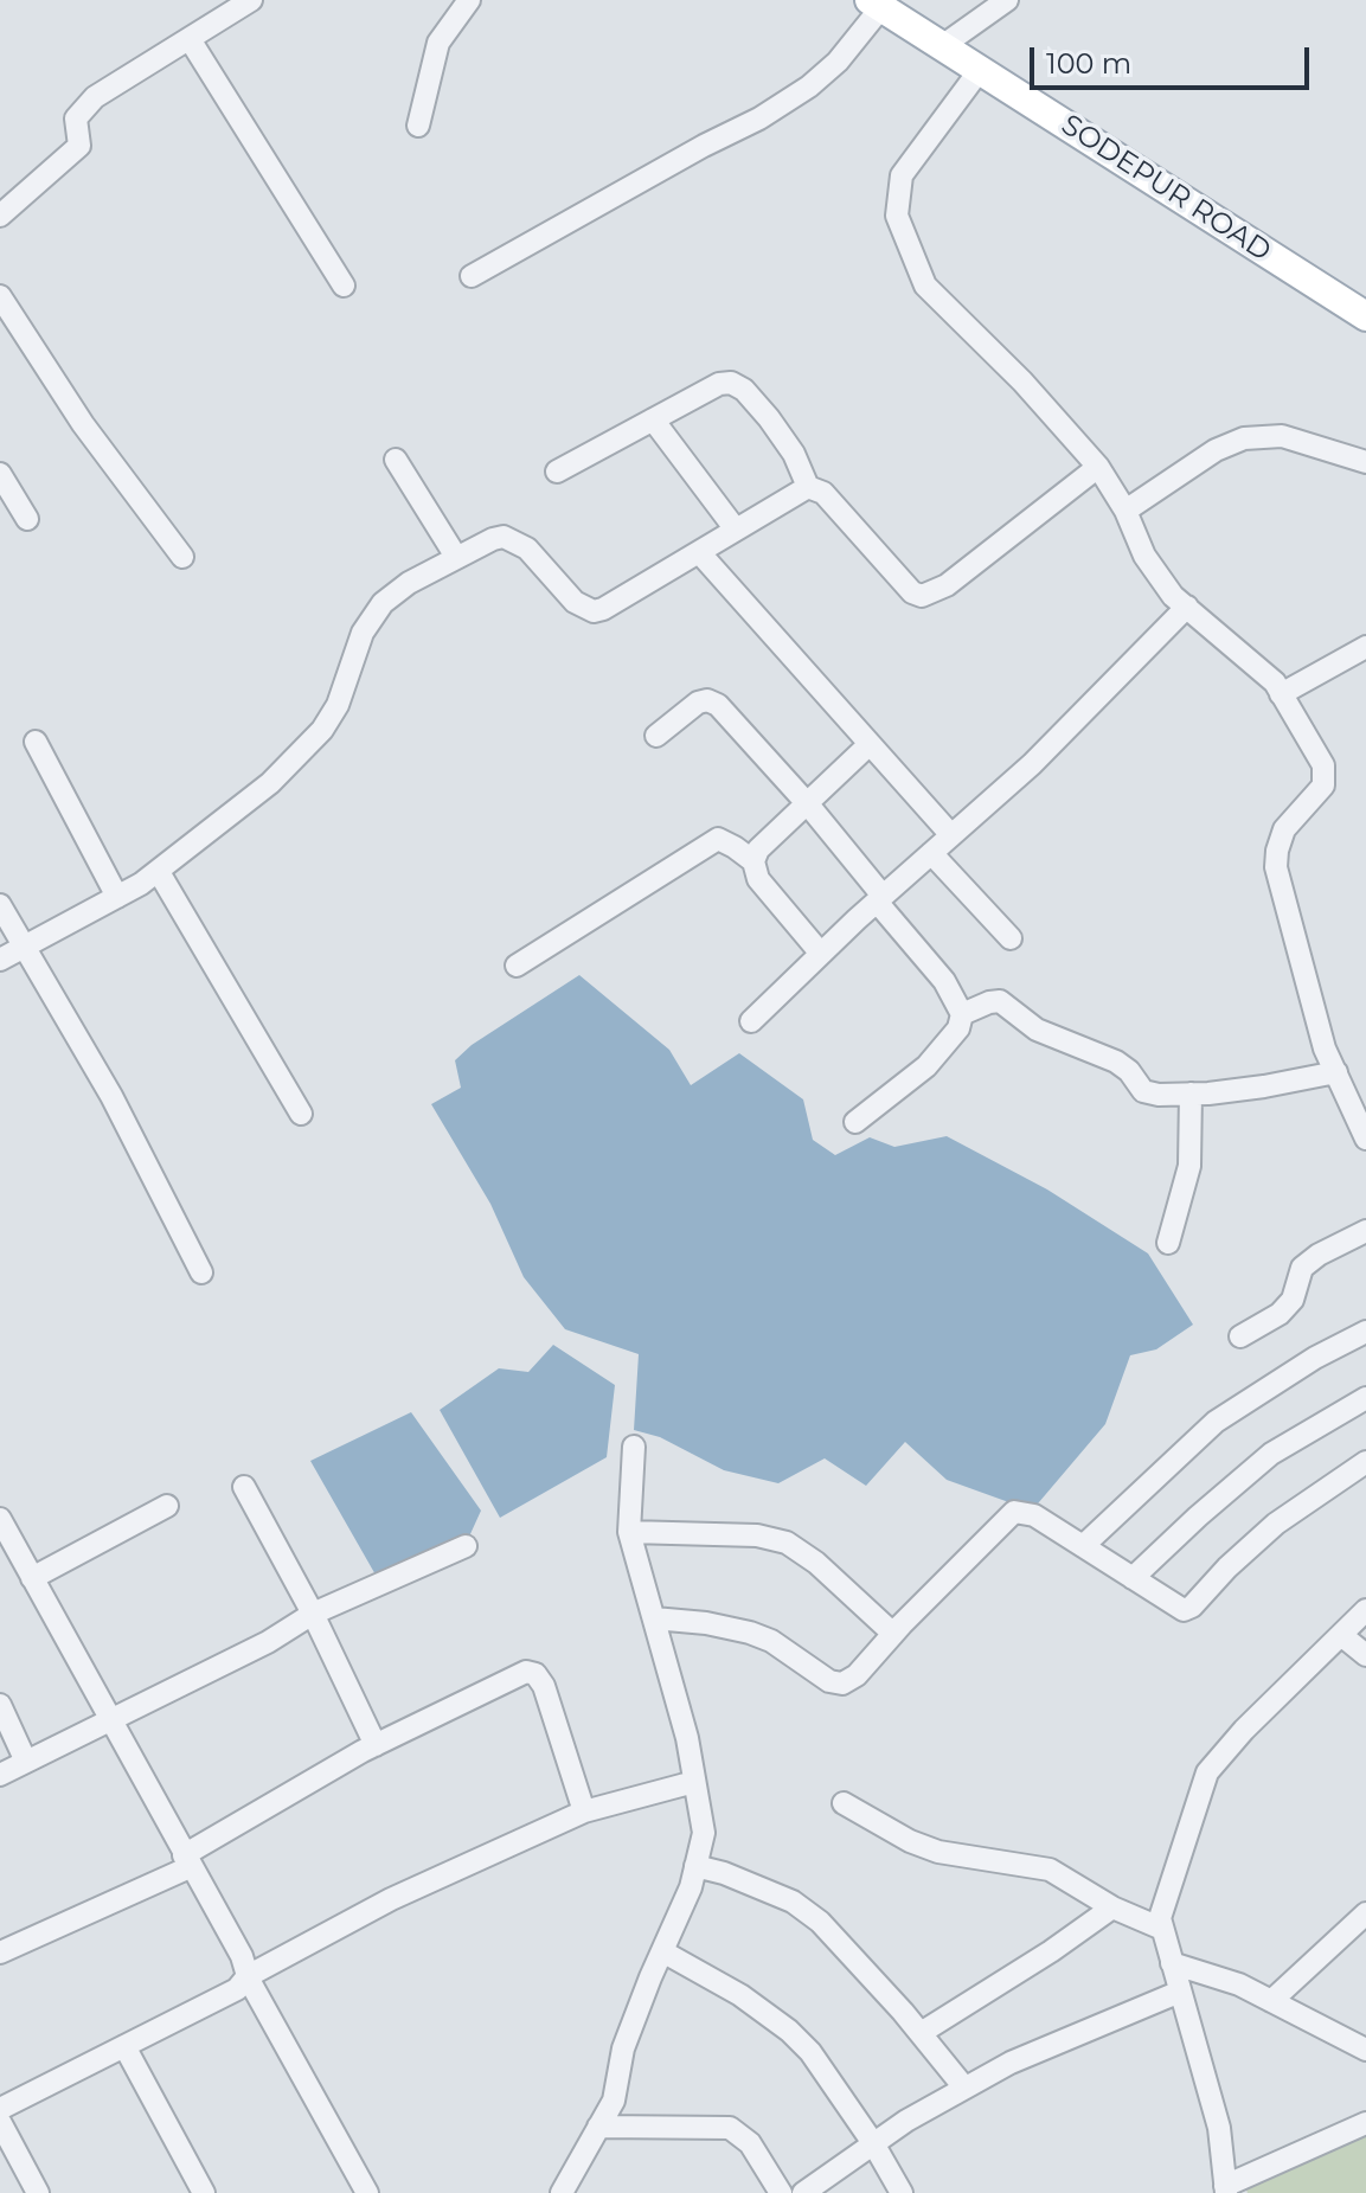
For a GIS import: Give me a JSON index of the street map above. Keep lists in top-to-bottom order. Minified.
{"streets":{"main road":["SODEPUR ROAD"]},"scale_bar":"100 m"}
